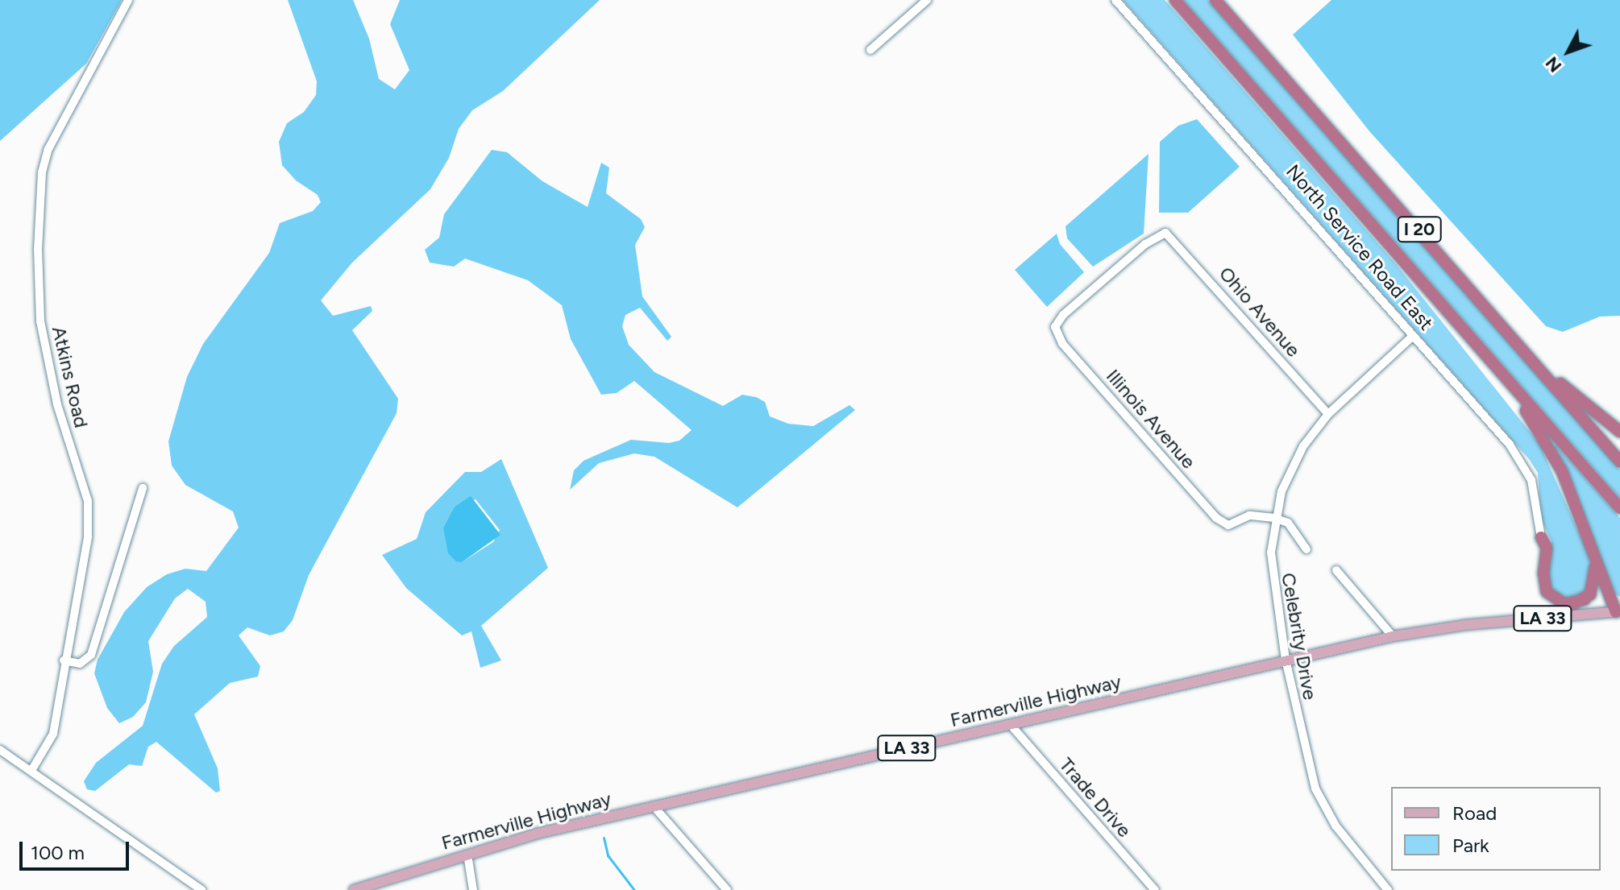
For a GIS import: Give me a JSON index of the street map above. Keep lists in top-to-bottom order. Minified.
{"streets":{"highway":["I 20"],"main road":["LA 33","Farmerville Highway"],"street":["North Service Road East","Ohio Avenue","Atkins Road","Illinois Avenue","Celebrity Drive","Trade Drive"]},"crossings":[["North Service Road East","Celebrity Drive"],["Ohio Avenue","Illinois Avenue"],["Ohio Avenue","Celebrity Drive"],["Illinois Avenue","Celebrity Drive"],["Celebrity Drive","Farmerville Highway"],["Farmerville Highway","Trade Drive"]],"legend":["Road","Park"],"scale_bar":"100 m","north":"bottom left"}
